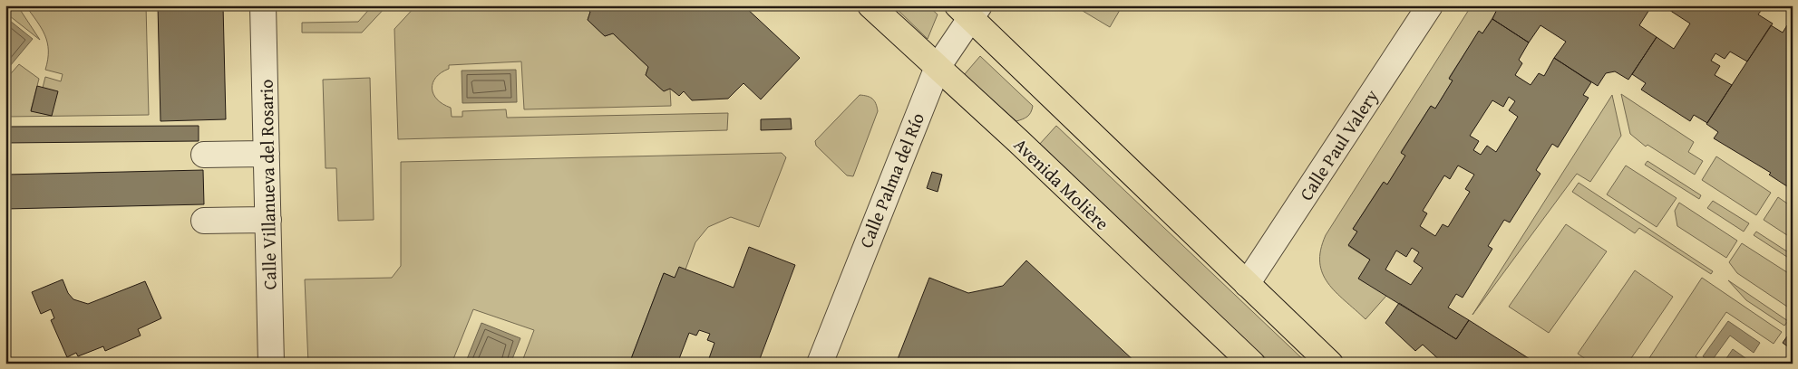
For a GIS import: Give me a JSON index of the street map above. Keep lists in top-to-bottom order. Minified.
{"streets":{"main road":["Avenida Molière"],"street":["Calle Paul Valery","Calle Palma del Río","Calle Villanueva del Rosario"]},"crossings":[["Calle Palma del Río","Avenida Molière"]]}
